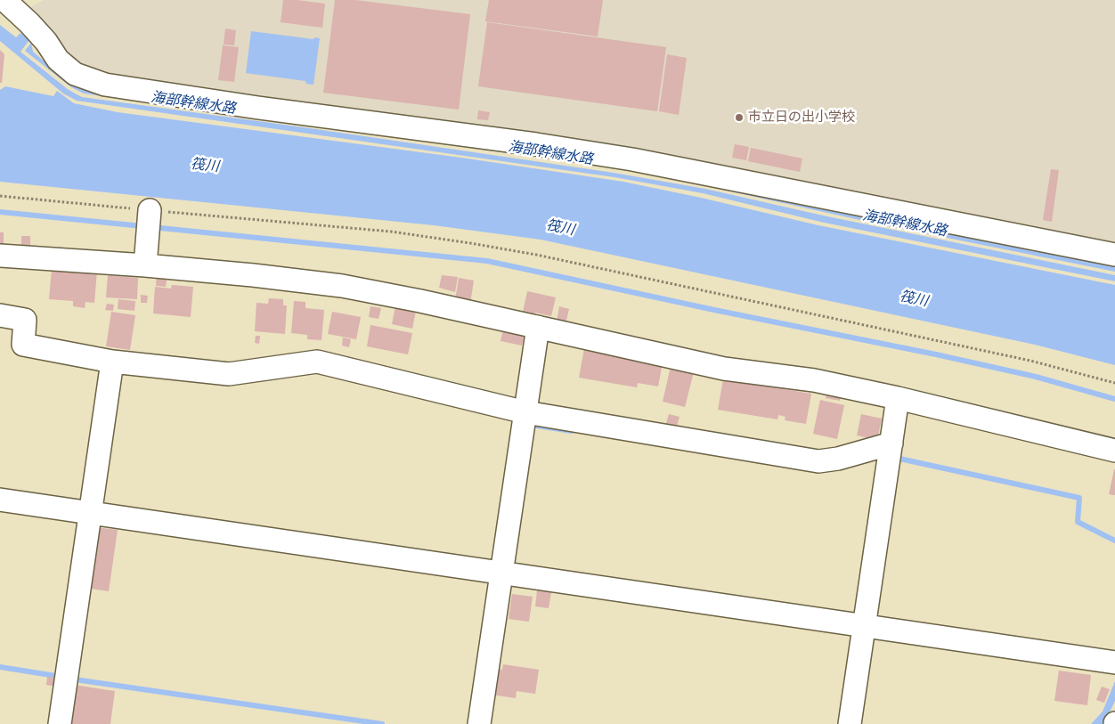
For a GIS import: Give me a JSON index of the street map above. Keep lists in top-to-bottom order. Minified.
{"water":["海部幹線水路","筏川"],"places":["市立日の出小学校"]}
